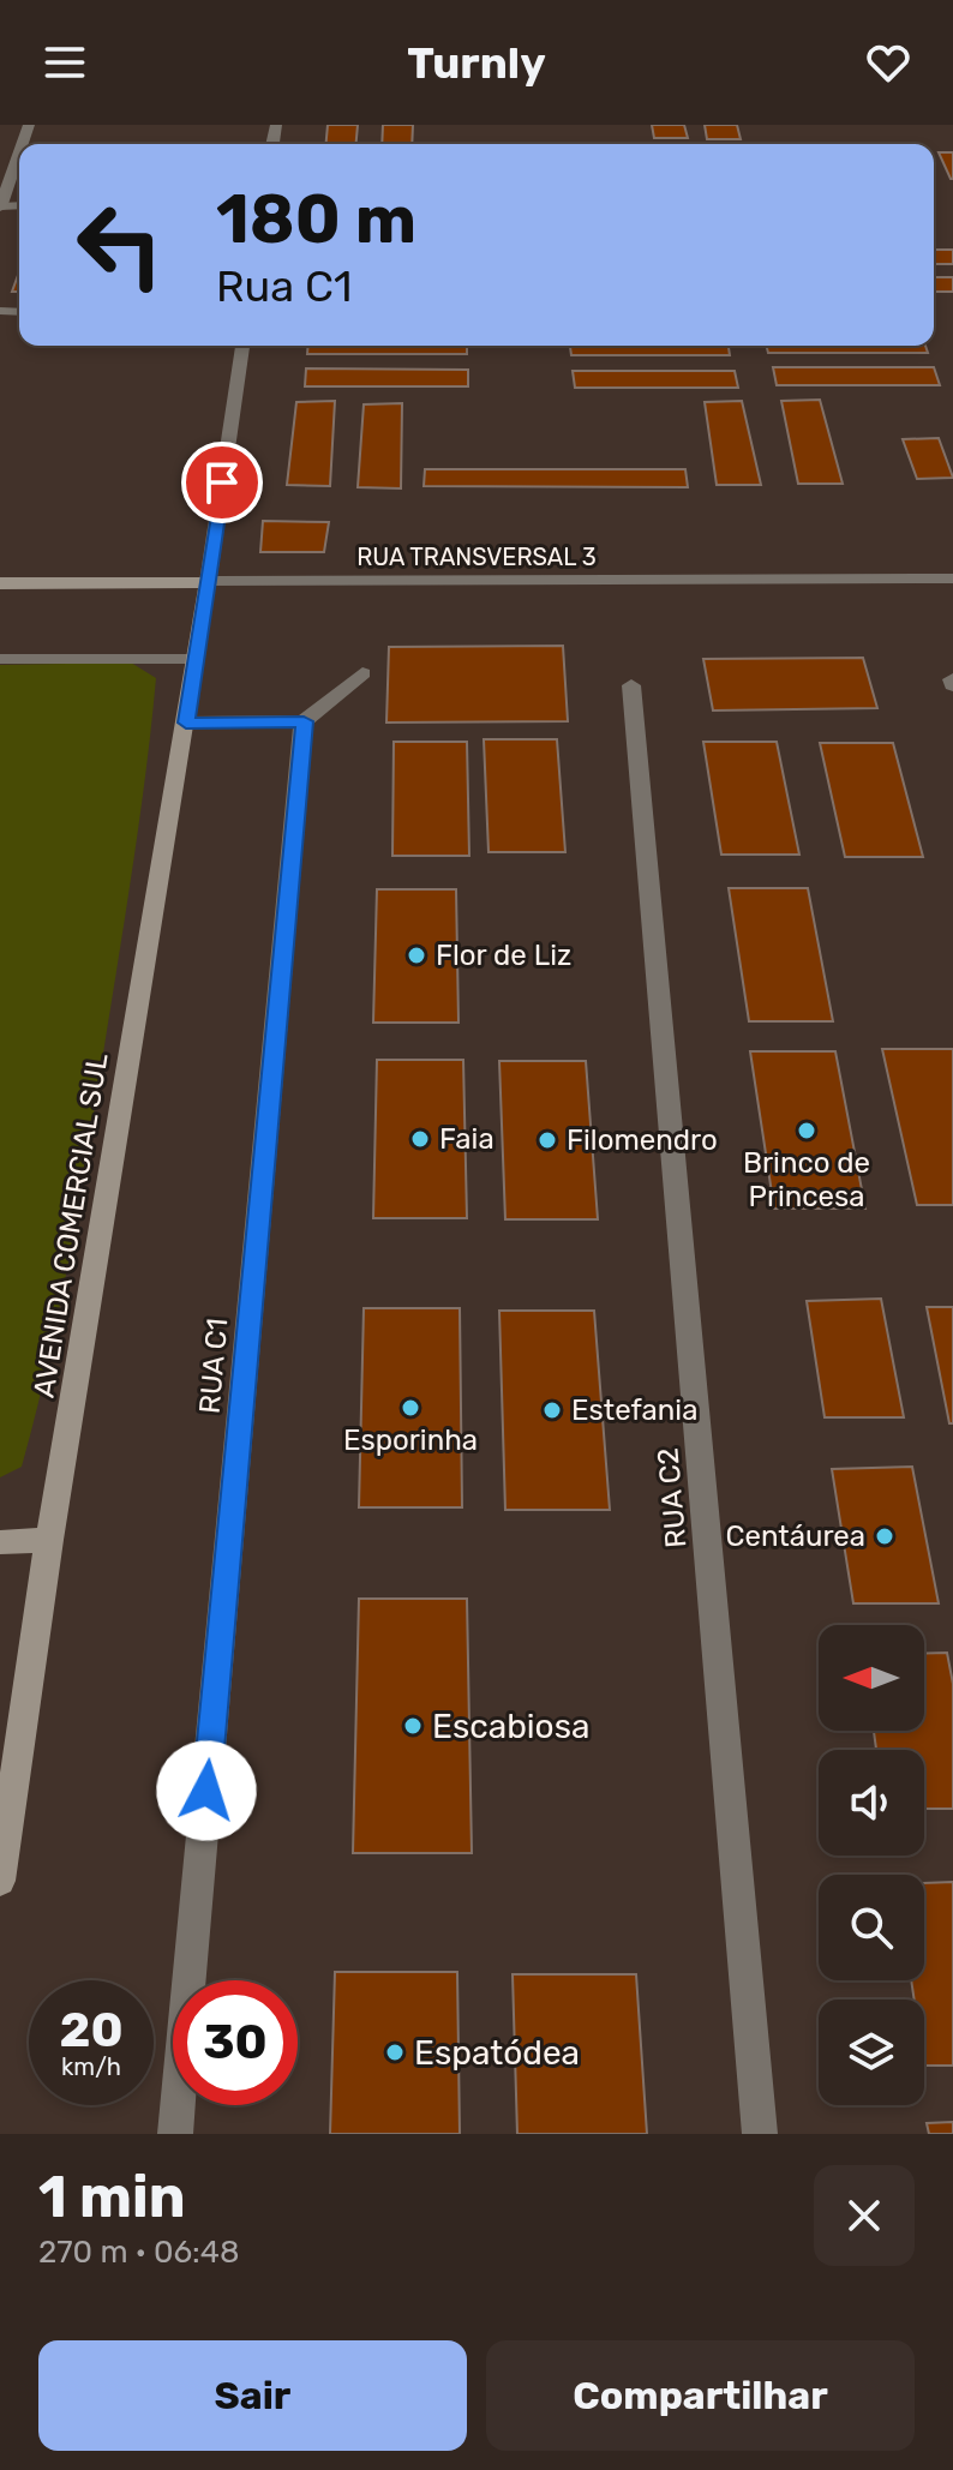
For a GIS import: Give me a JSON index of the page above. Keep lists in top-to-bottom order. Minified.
{"streets":{"street":["RUA TRANSVERSAL 3","AVENIDA COMERCIAL SUL","RUA C1","RUA C2"]},"crossings":[["RUA TRANSVERSAL 3","AVENIDA COMERCIAL SUL"]],"places":["Flor de Liz","Brinco de Princesa","Faia","Filomendro","Esporinha","Estefania","Centáurea","Escabiosa","Espatódea"],"north":"left","page":{"header":"Turnly","turn":["180 m","Rua C1"],"speed":"20 km/h","limit":"30","heading":["1 min","270 m · 06:48"],"buttons":["Sair","Compartilhar"]}}
